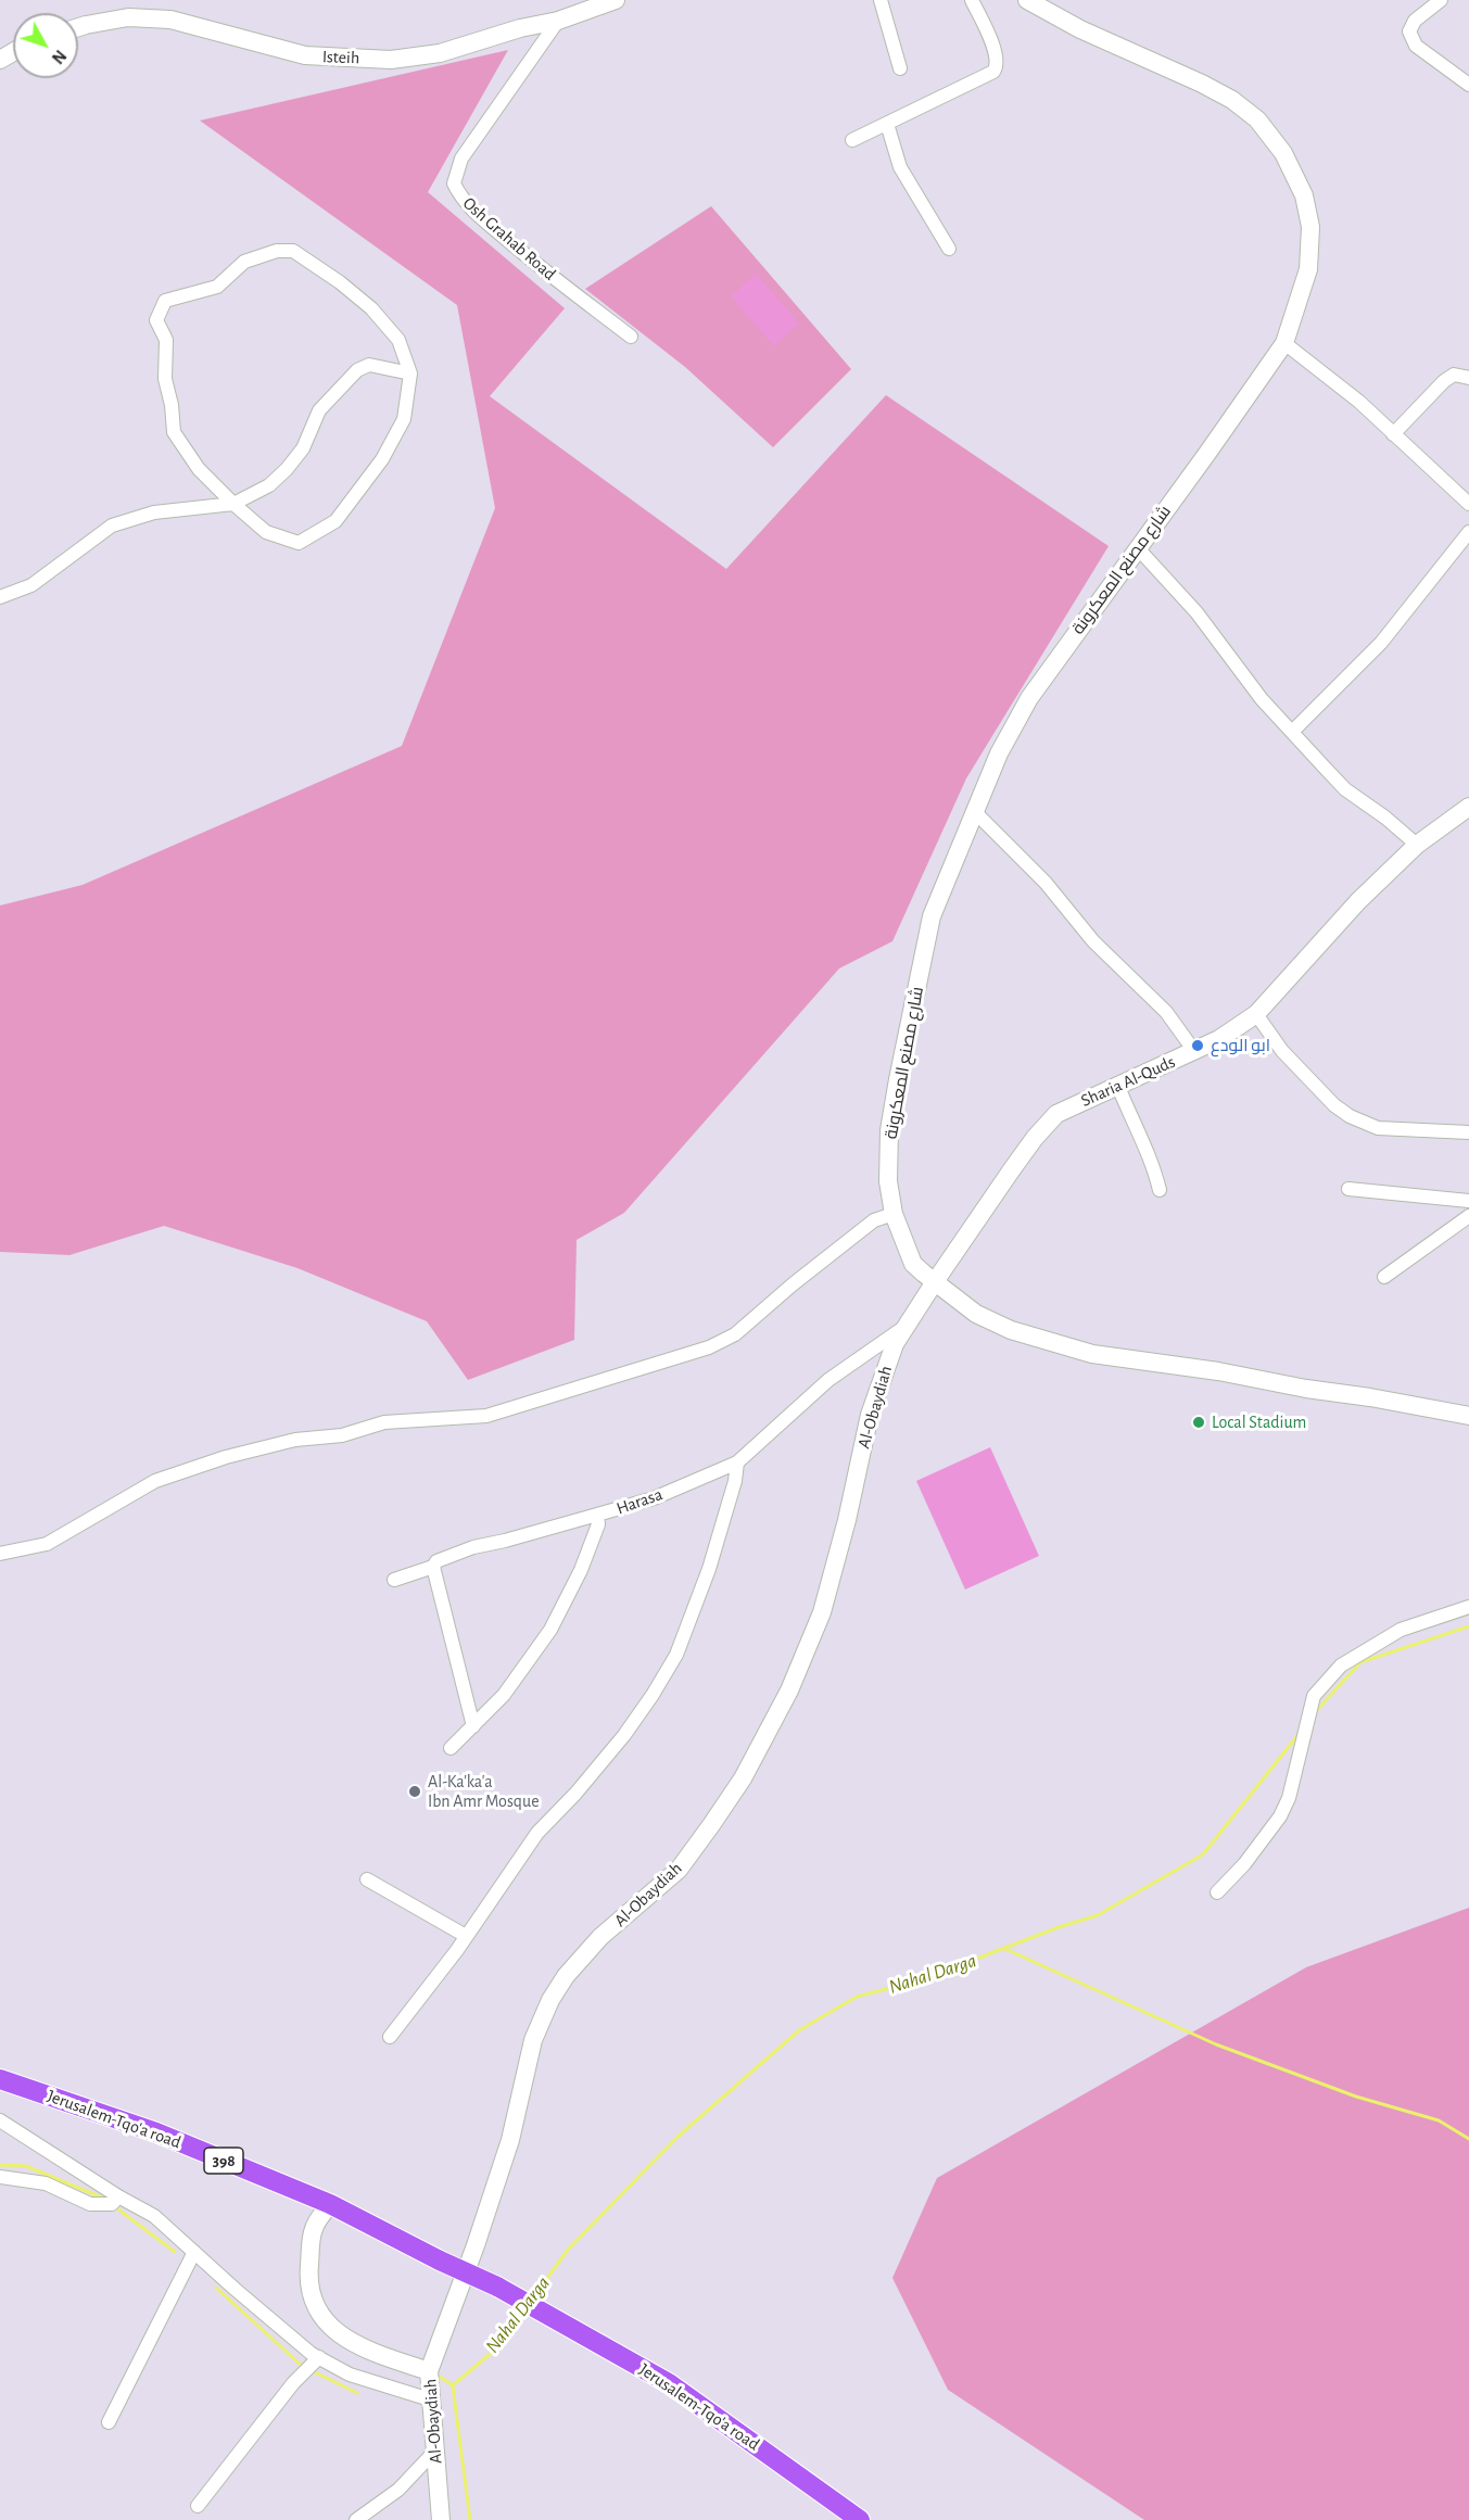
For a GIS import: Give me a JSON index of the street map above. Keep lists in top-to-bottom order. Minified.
{"streets":{"main road":["Jerusalem-Tqo'a road","398"],"street":["Isteih","Osh Grahab Road","شارع مصنع المعكرونة","Sharia Al-Quds","Al-Obaydiah","Harasa"]},"crossings":[["Isteih","Osh Grahab Road"],["شارع مصنع المعكرونة","Sharia Al-Quds"],["شارع مصنع المعكرونة","Al-Obaydiah"],["Sharia Al-Quds","Al-Obaydiah"],["Al-Obaydiah","Harasa"]],"water":["Nahal Darga"],"places":["ابو الودع","Local Stadium","Al-Ka'ka'a Ibn Amr Mosque"],"north":"bottom right"}
